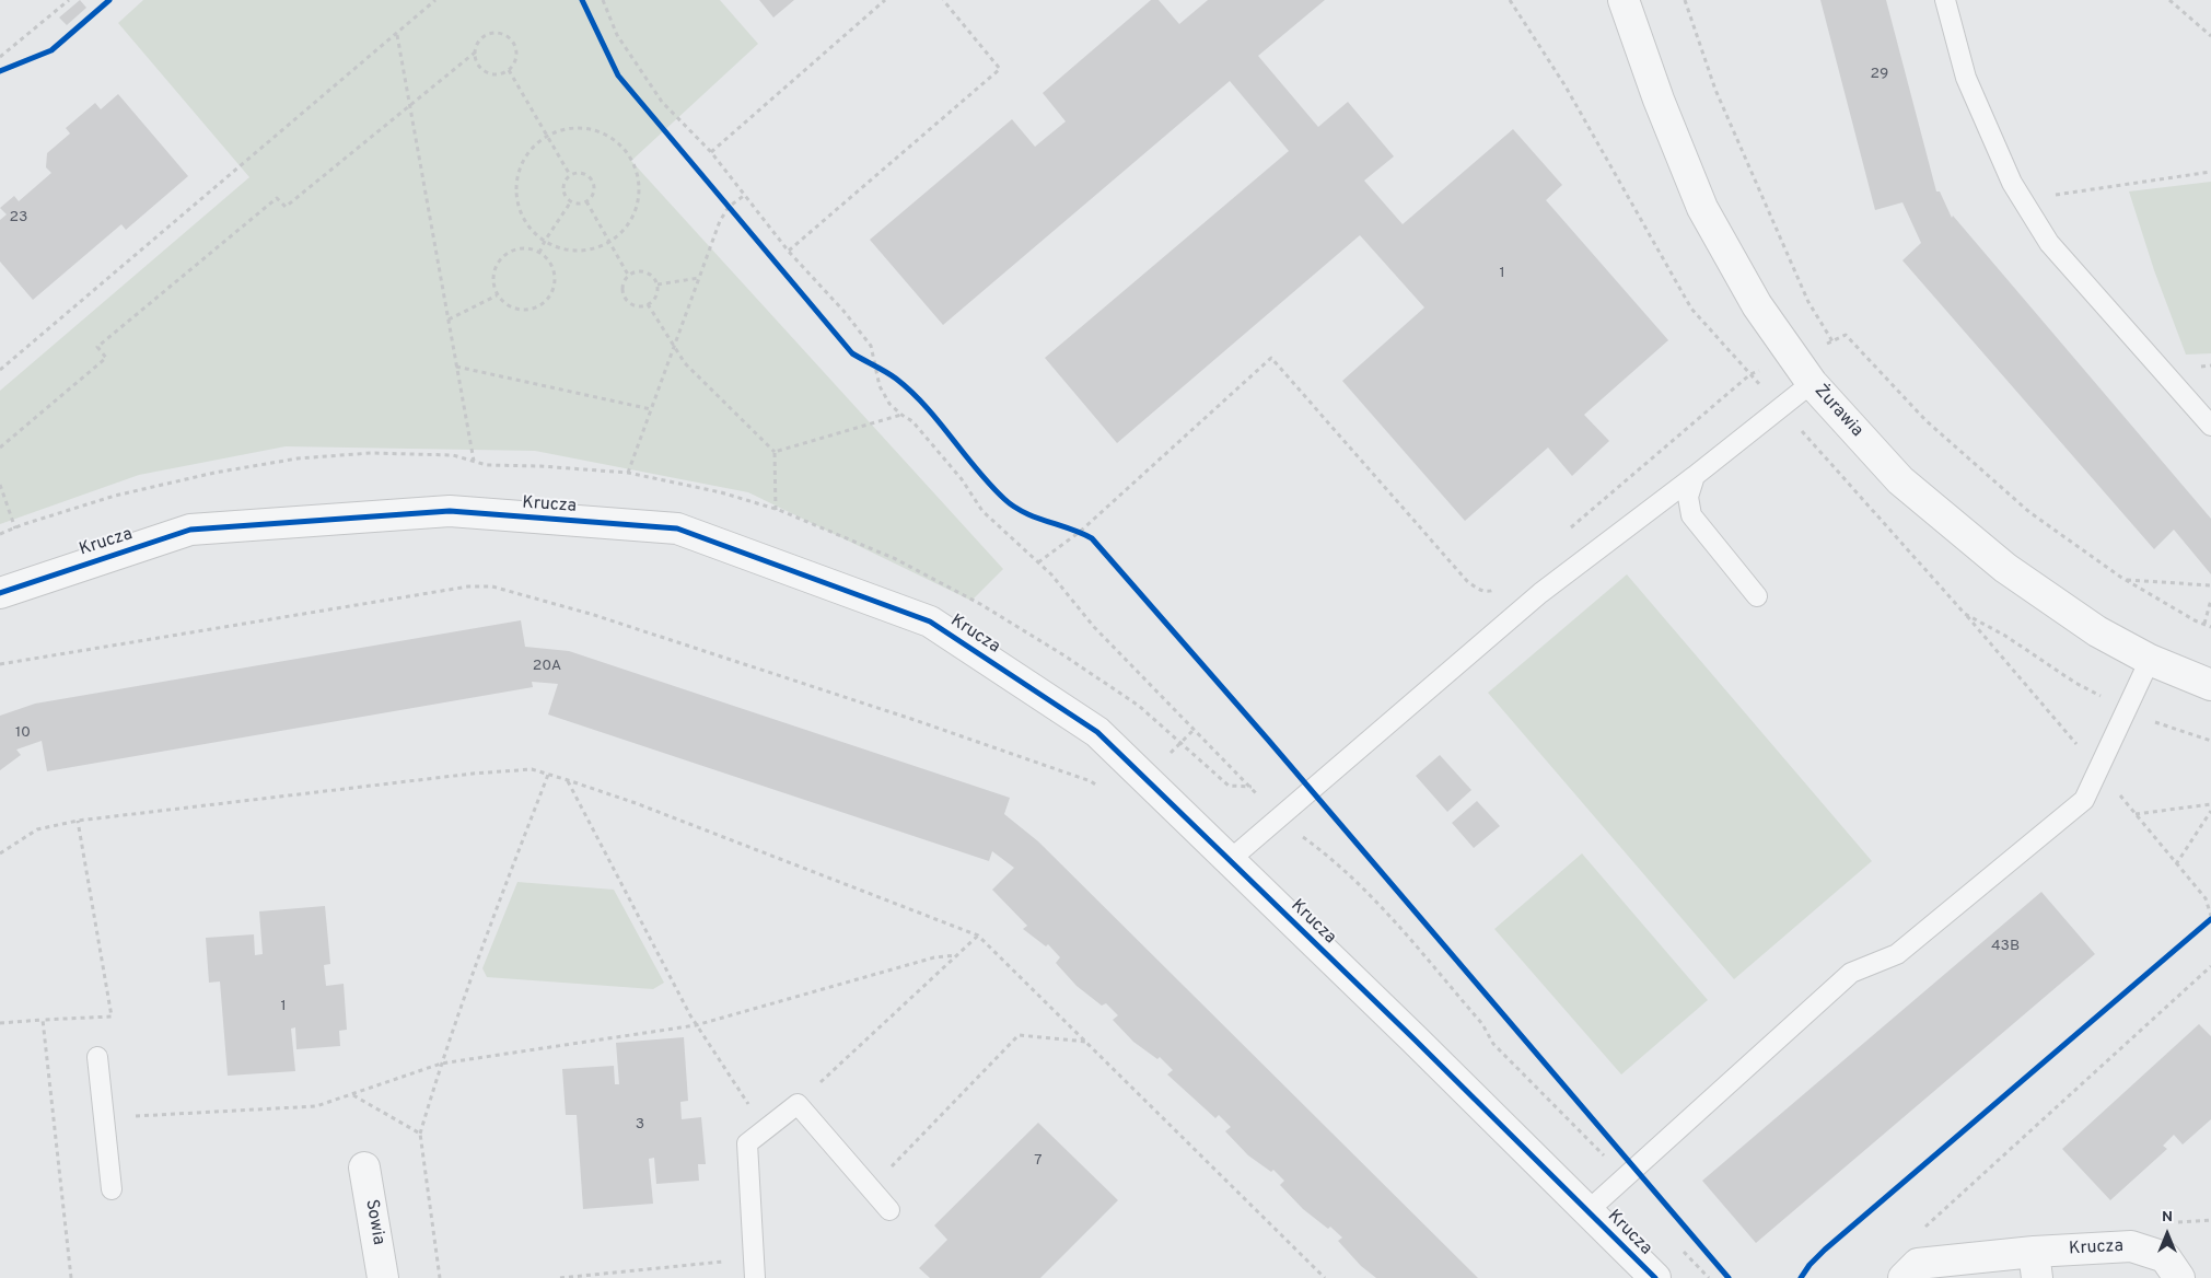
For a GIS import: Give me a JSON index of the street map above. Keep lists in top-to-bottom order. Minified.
{"streets":{"street":["Żurawia","Krucza","Sowia"]},"house_numbers":["29","23","1","20A","10","43B","1","3","7"],"north":"top"}
